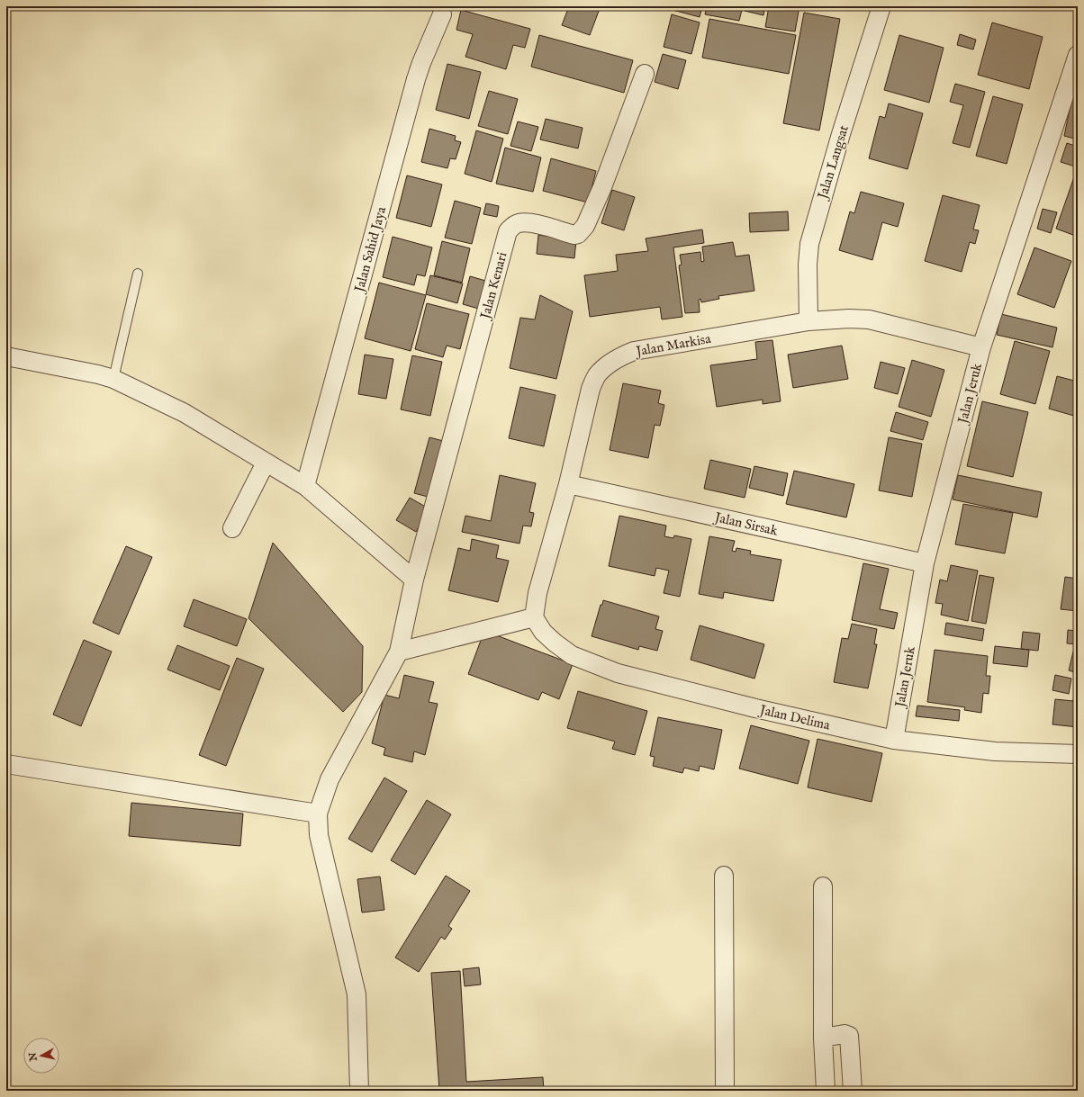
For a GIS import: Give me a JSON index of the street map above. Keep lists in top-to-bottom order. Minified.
{"streets":{"street":["Jalan Langsat","Jalan Sahid Jaya","Jalan Kenari","Jalan Markisa","Jalan Jeruk","Jalan Sirsak","Jalan Delima"]},"crossings":[["Jalan Langsat","Jalan Markisa"],["Jalan Markisa","Jalan Jeruk"],["Jalan Markisa","Jalan Sirsak"],["Jalan Markisa","Jalan Delima"],["Jalan Jeruk","Jalan Sirsak"],["Jalan Jeruk","Jalan Delima"]],"north":"left"}
